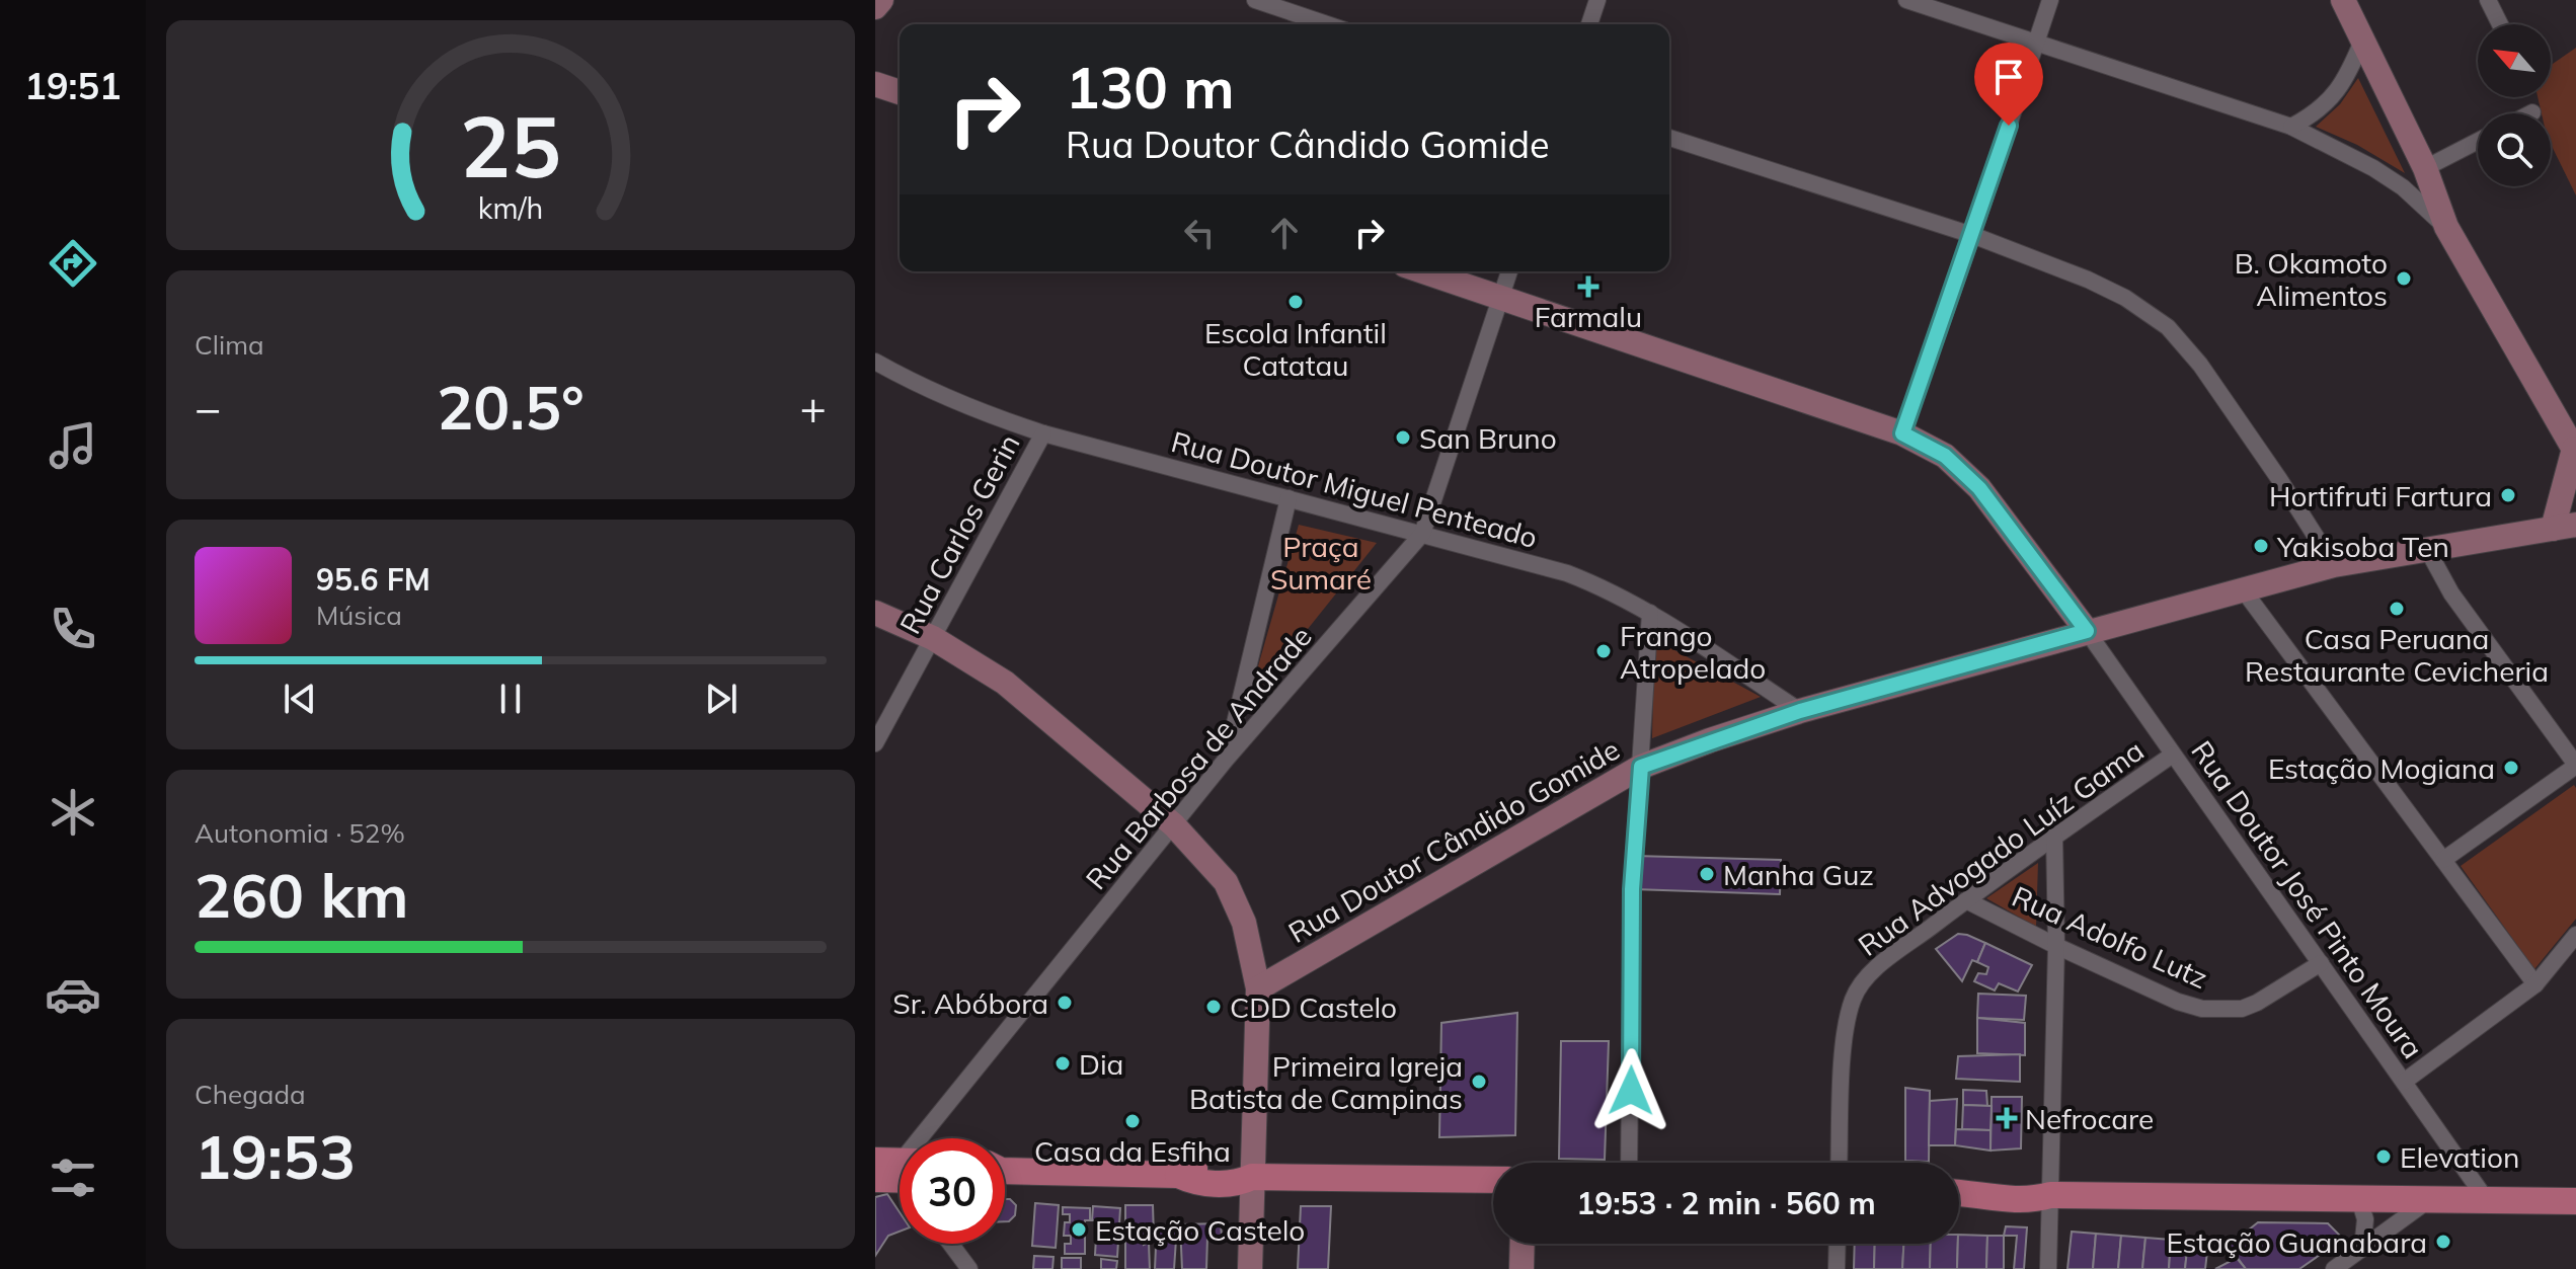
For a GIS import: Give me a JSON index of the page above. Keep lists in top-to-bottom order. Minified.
{"streets":{"street":["Rua Doutor Miguel Penteado","Rua Carlos Gerin","Rua Barbosa de Andrade","Rua Doutor Cândido Gomide","Rua Advogado Luíz Gama","Rua Doutor José Pinto Moura","Rua Adolfo Lutz"]},"crossings":[["Rua Doutor Miguel Penteado","Rua Carlos Gerin"],["Rua Doutor Miguel Penteado","Rua Barbosa de Andrade"],["Rua Doutor Miguel Penteado","Rua Doutor Cândido Gomide"],["Rua Doutor Cândido Gomide","Rua Doutor José Pinto Moura"],["Rua Advogado Luíz Gama","Rua Doutor José Pinto Moura"],["Rua Advogado Luíz Gama","Rua Adolfo Lutz"],["Rua Doutor José Pinto Moura","Rua Adolfo Lutz"]],"parks":["Praça Sumaré"],"places":{"other":["B. Okamoto Alimentos","Escola Infantil Catatau","San Bruno","Hortifruti Fartura","Yakisoba Ten","Casa Peruana Restaurante Cevicheria","Frango Atropelado","Estação Mogiana","Manha Guz","Sr. Abóbora","CDD Castelo","Dia","Primeira Igreja Batista de Campinas","Casa da Esfiha","Elevation","Estação Castelo","Estação Guanabara"],"health":["Farmalu","Nefrocare"]},"north":"top left","page":{"tabs":"19:51","turn":["130 m","Rua Doutor Cândido Gomide"],"tile":["Clima",["Autonomia · 52%","260 km"],["Chegada","19:53"]],"heat":["−","20.5°","+"],"song":["95.6 FM","Música"],"limit":"30","trip":"19:53 · 2 min · 560 m","gauge":["25","km/h"]}}
